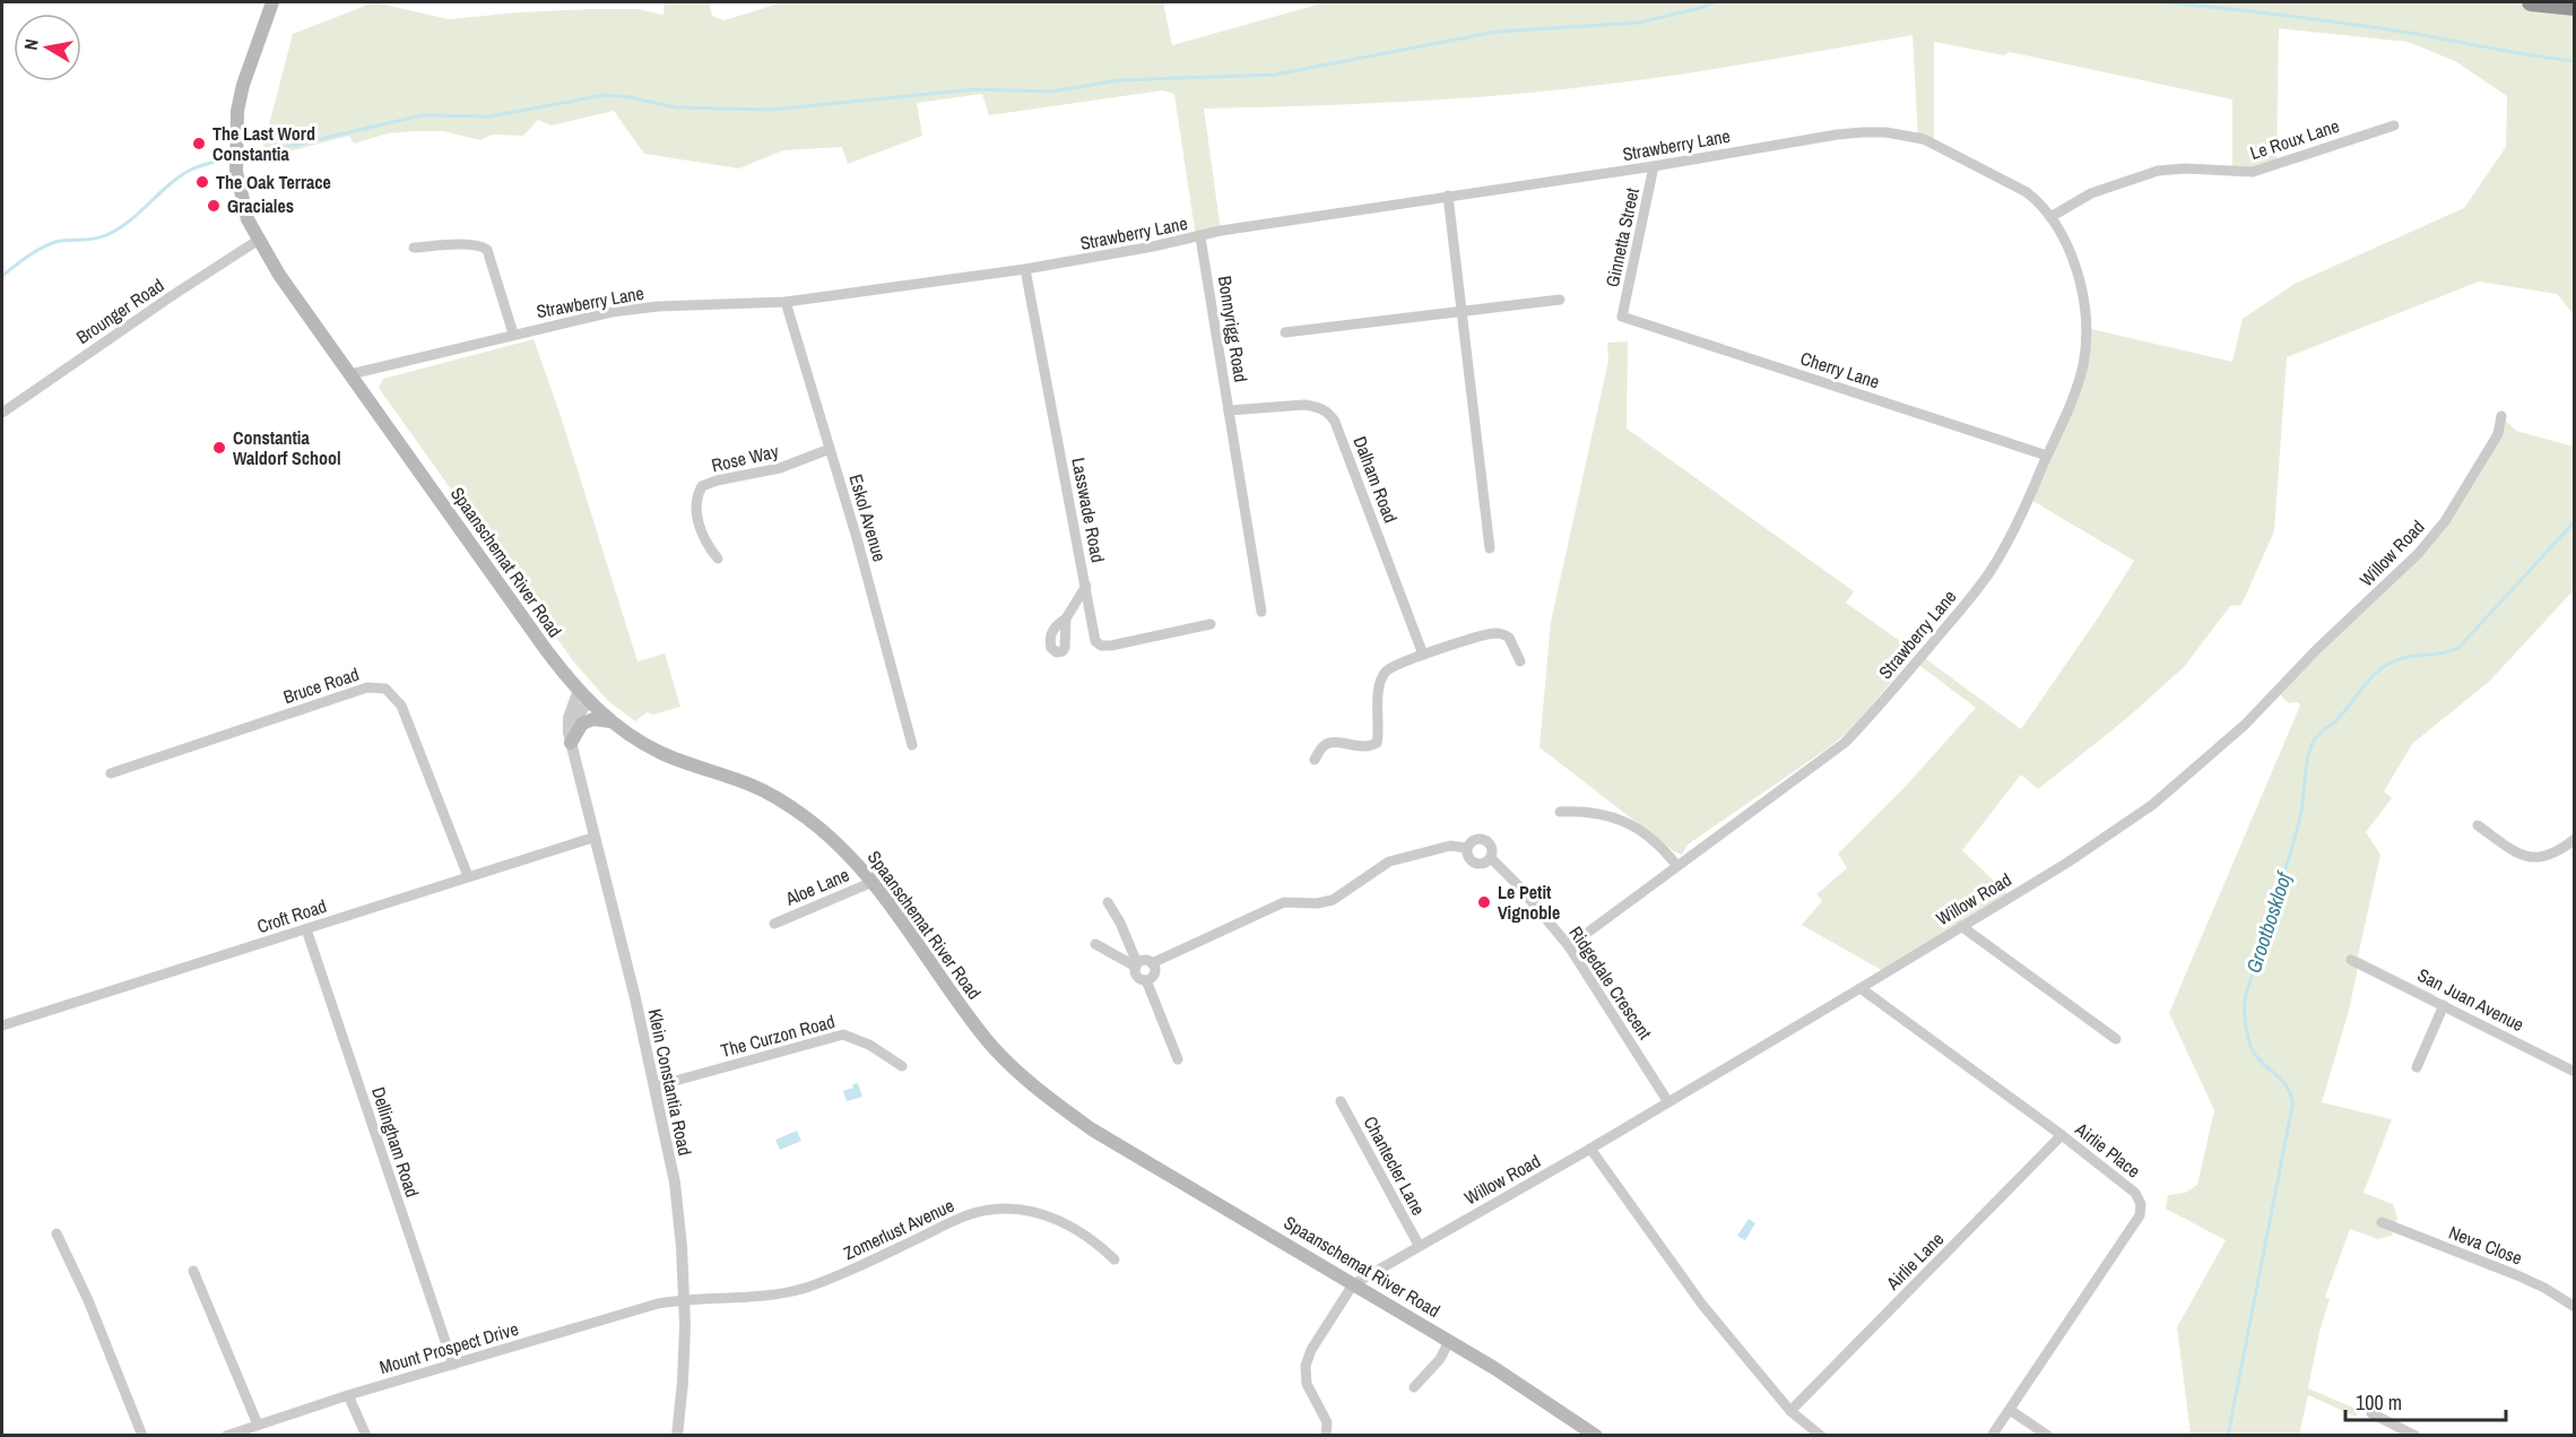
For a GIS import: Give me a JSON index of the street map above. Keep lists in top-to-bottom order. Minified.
{"streets":{"main road":["Spaanschemat River Road"],"street":["Le Roux Lane","Strawberry Lane","Ginnetta Street","Brounger Road","Bonnyrigg Road","Cherry Lane","Rose Way","Dalham Road","Lasswade Road","Eskol Avenue","Willow Road","Bruce Road","Aloe Lane","Croft Road","Ridgedale Crescent","San Juan Avenue","The Curzon Road","Klein Constantia Road","Dellingham Road","Airlie Place","Chantecler Lane","Zomerlust Avenue","Neva Close","Airlie Lane","Mount Prospect Drive"]},"crossings":[["Le Roux Lane","Strawberry Lane"],["Strawberry Lane","Ginnetta Street"],["Strawberry Lane","Bonnyrigg Road"],["Strawberry Lane","Cherry Lane"],["Strawberry Lane","Lasswade Road"],["Strawberry Lane","Eskol Avenue"],["Strawberry Lane","Spaanschemat River Road"],["Strawberry Lane","Ridgedale Crescent"],["Ginnetta Street","Cherry Lane"],["Brounger Road","Spaanschemat River Road"],["Bonnyrigg Road","Dalham Road"],["Rose Way","Eskol Avenue"],["Willow Road","Spaanschemat River Road"],["Willow Road","Ridgedale Crescent"],["Willow Road","Airlie Place"],["Willow Road","Chantecler Lane"],["Spaanschemat River Road","Aloe Lane"],["Spaanschemat River Road","Klein Constantia Road"],["Bruce Road","Croft Road"],["Croft Road","Klein Constantia Road"],["Croft Road","Dellingham Road"],["The Curzon Road","Klein Constantia Road"],["Klein Constantia Road","Zomerlust Avenue"],["Klein Constantia Road","Mount Prospect Drive"],["Dellingham Road","Mount Prospect Drive"],["Airlie Place","Airlie Lane"],["Zomerlust Avenue","Mount Prospect Drive"]],"water":["Grootboskloof"],"places":["The Last Word Constantia","The Oak Terrace","Graciales","Constantia Waldorf School","Le Petit Vignoble"],"scale_bar":"100 m","north":"left"}
